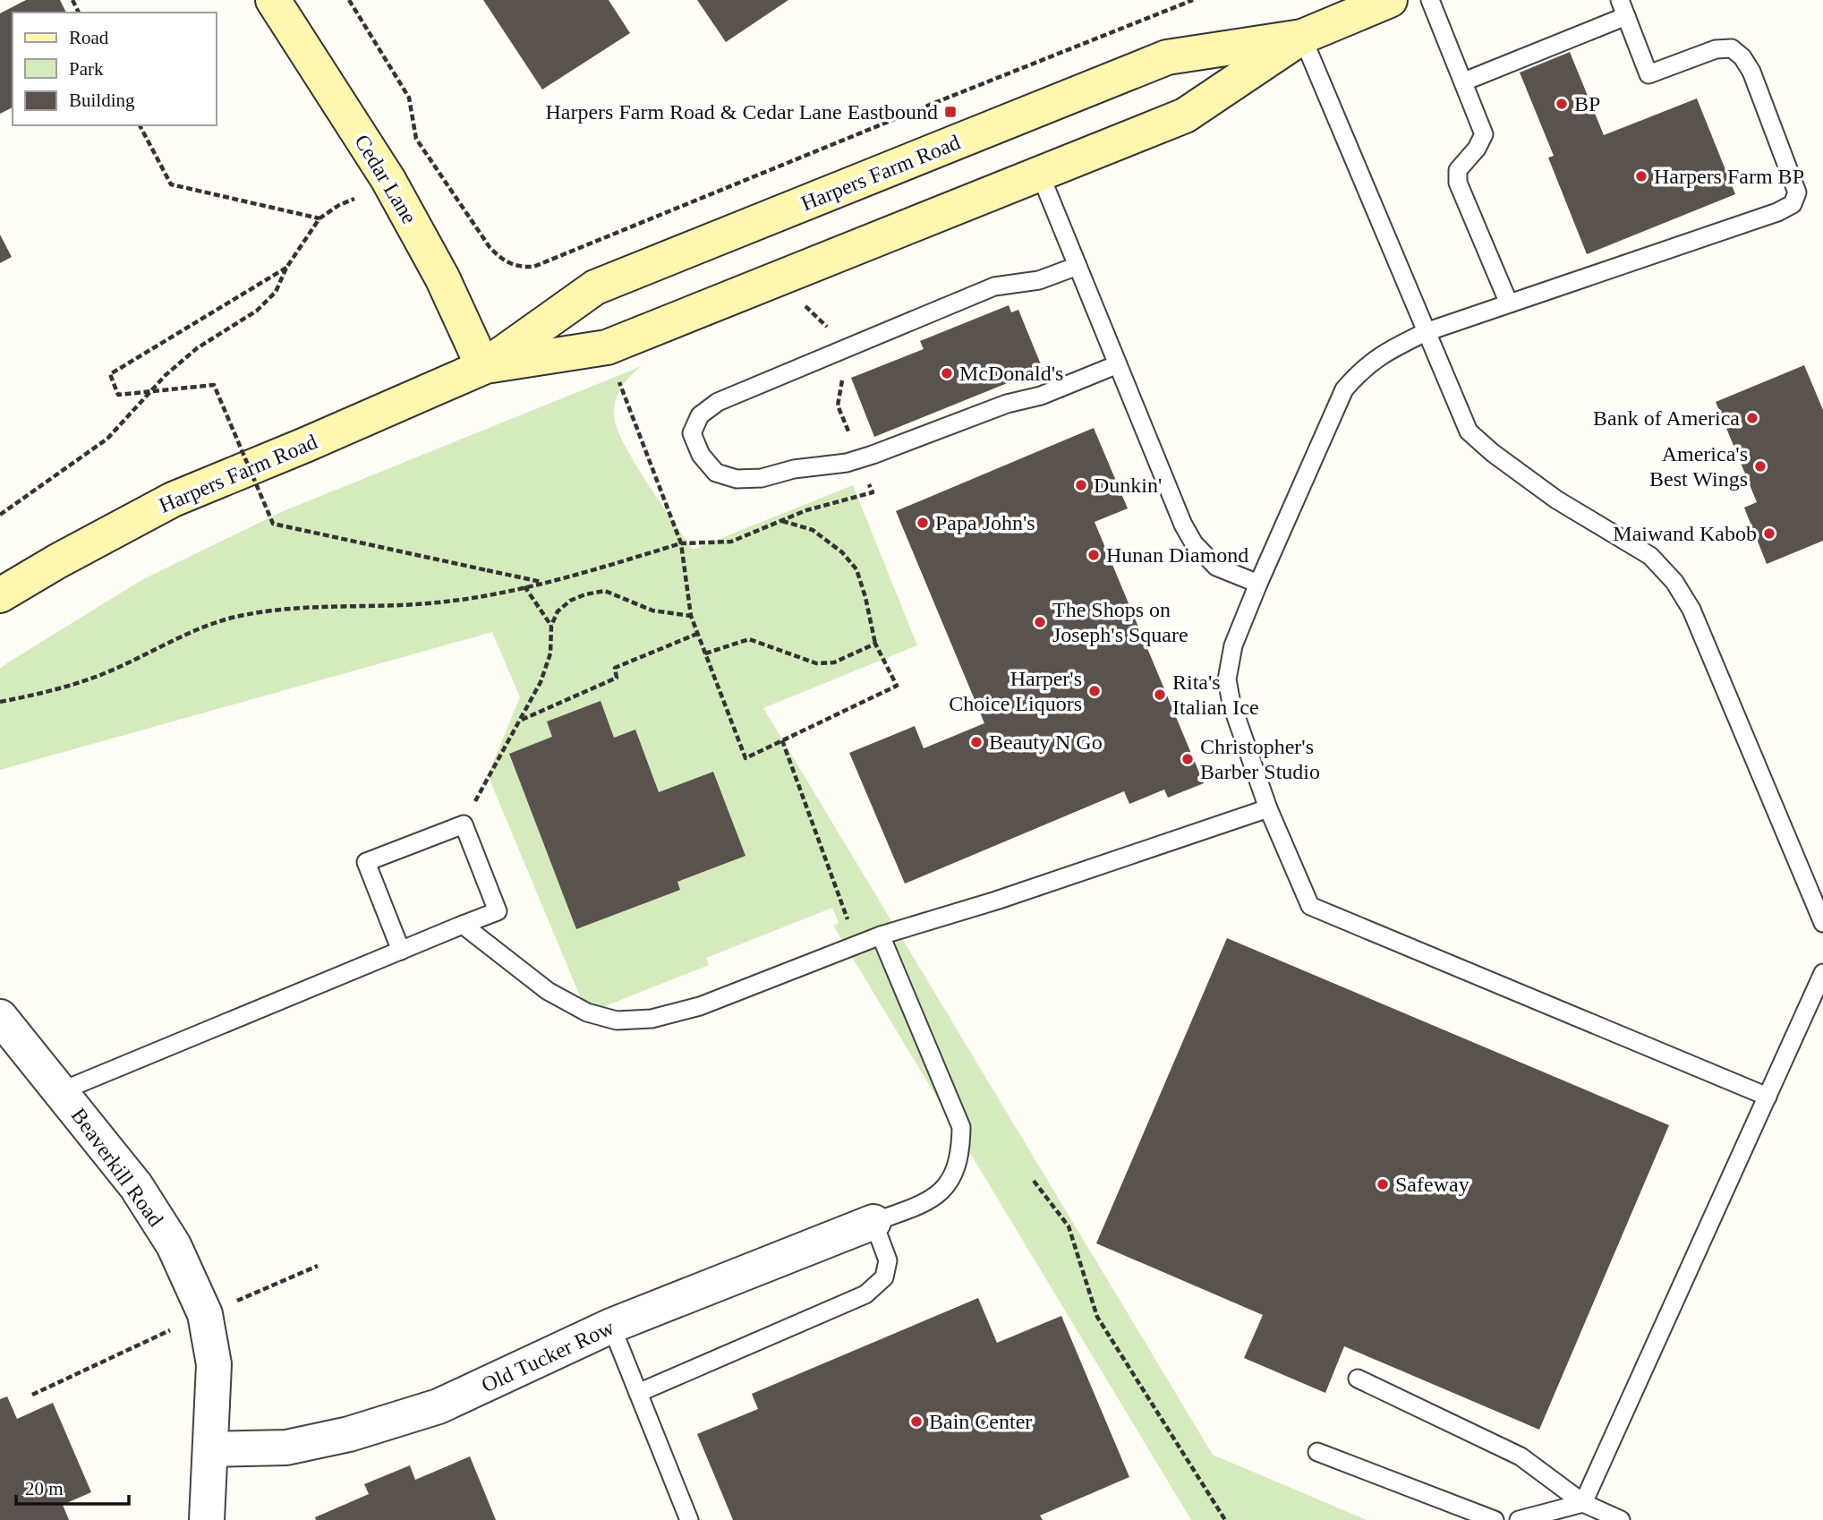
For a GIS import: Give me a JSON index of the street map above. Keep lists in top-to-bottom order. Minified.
{"streets":{"main road":["Harpers Farm Road","Cedar Lane"],"street":["Beaverkill Road","Old Tucker Row"]},"crossings":[["Harpers Farm Road","Cedar Lane"],["Beaverkill Road","Old Tucker Row"]],"places":{"other":["BP","Harpers Farm BP","McDonald's","Bank of America","America's Best Wings","Dunkin'","Papa John's","Maiwand Kabob","Hunan Diamond","The Shops on Joseph's Square","Harper's Choice Liquors","Rita's Italian Ice","Beauty N Go","Christopher's Barber Studio","Safeway","Bain Center"],"transit":["Harpers Farm Road & Cedar Lane Eastbound"]},"legend":["Road","Park","Building"],"scale_bar":"20 m"}
